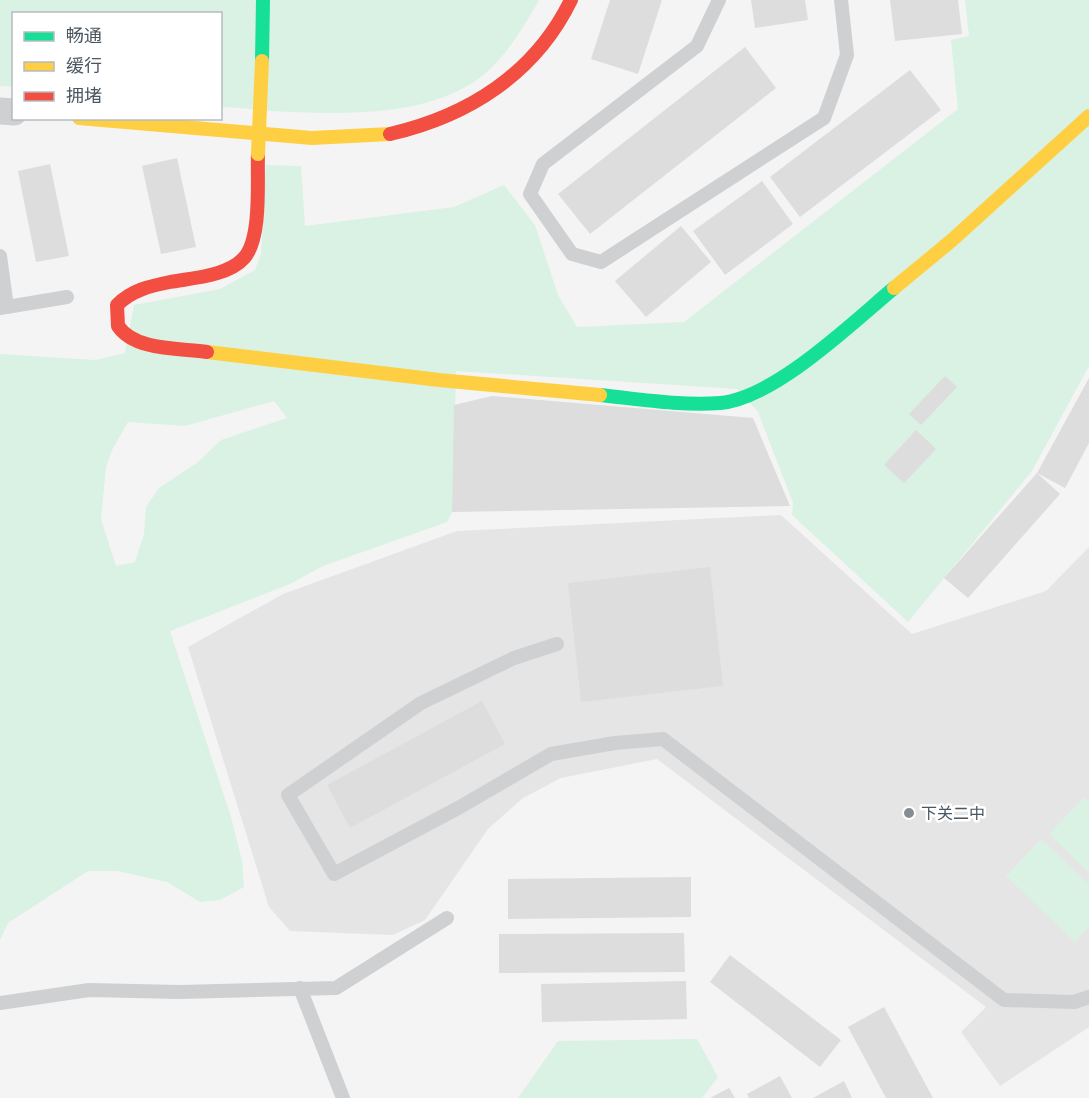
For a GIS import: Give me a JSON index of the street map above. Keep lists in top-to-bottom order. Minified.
{"places":["下关二中"],"legend":["畅通","缓行","拥堵"]}
